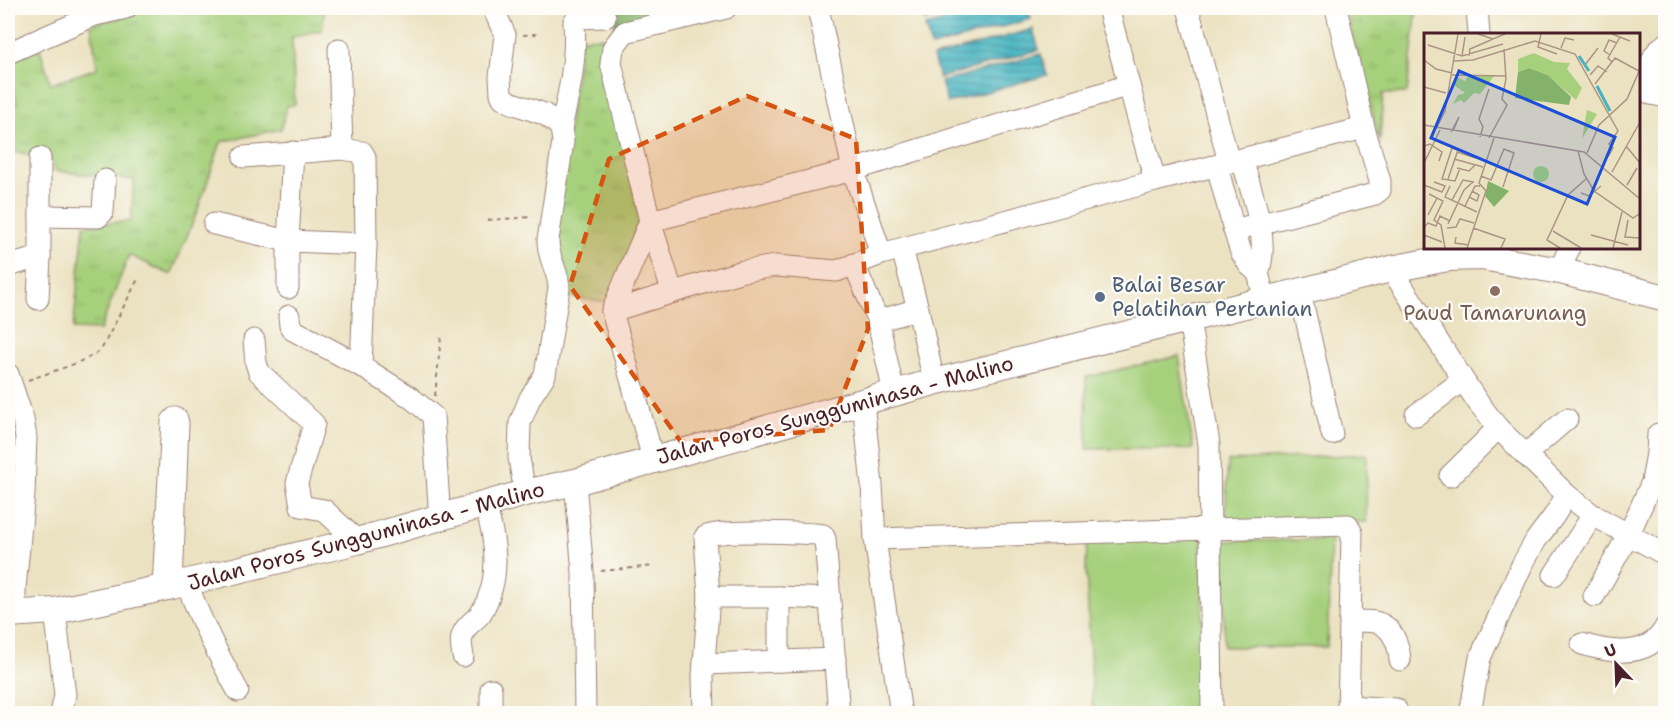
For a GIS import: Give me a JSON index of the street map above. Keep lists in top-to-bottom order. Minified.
{"streets":{"main road":["Jalan Poros Sungguminasa - Malino"]},"places":["Paud Tamarunang","Balai Besar Pelatihan Pertanian"],"north":"top left"}
